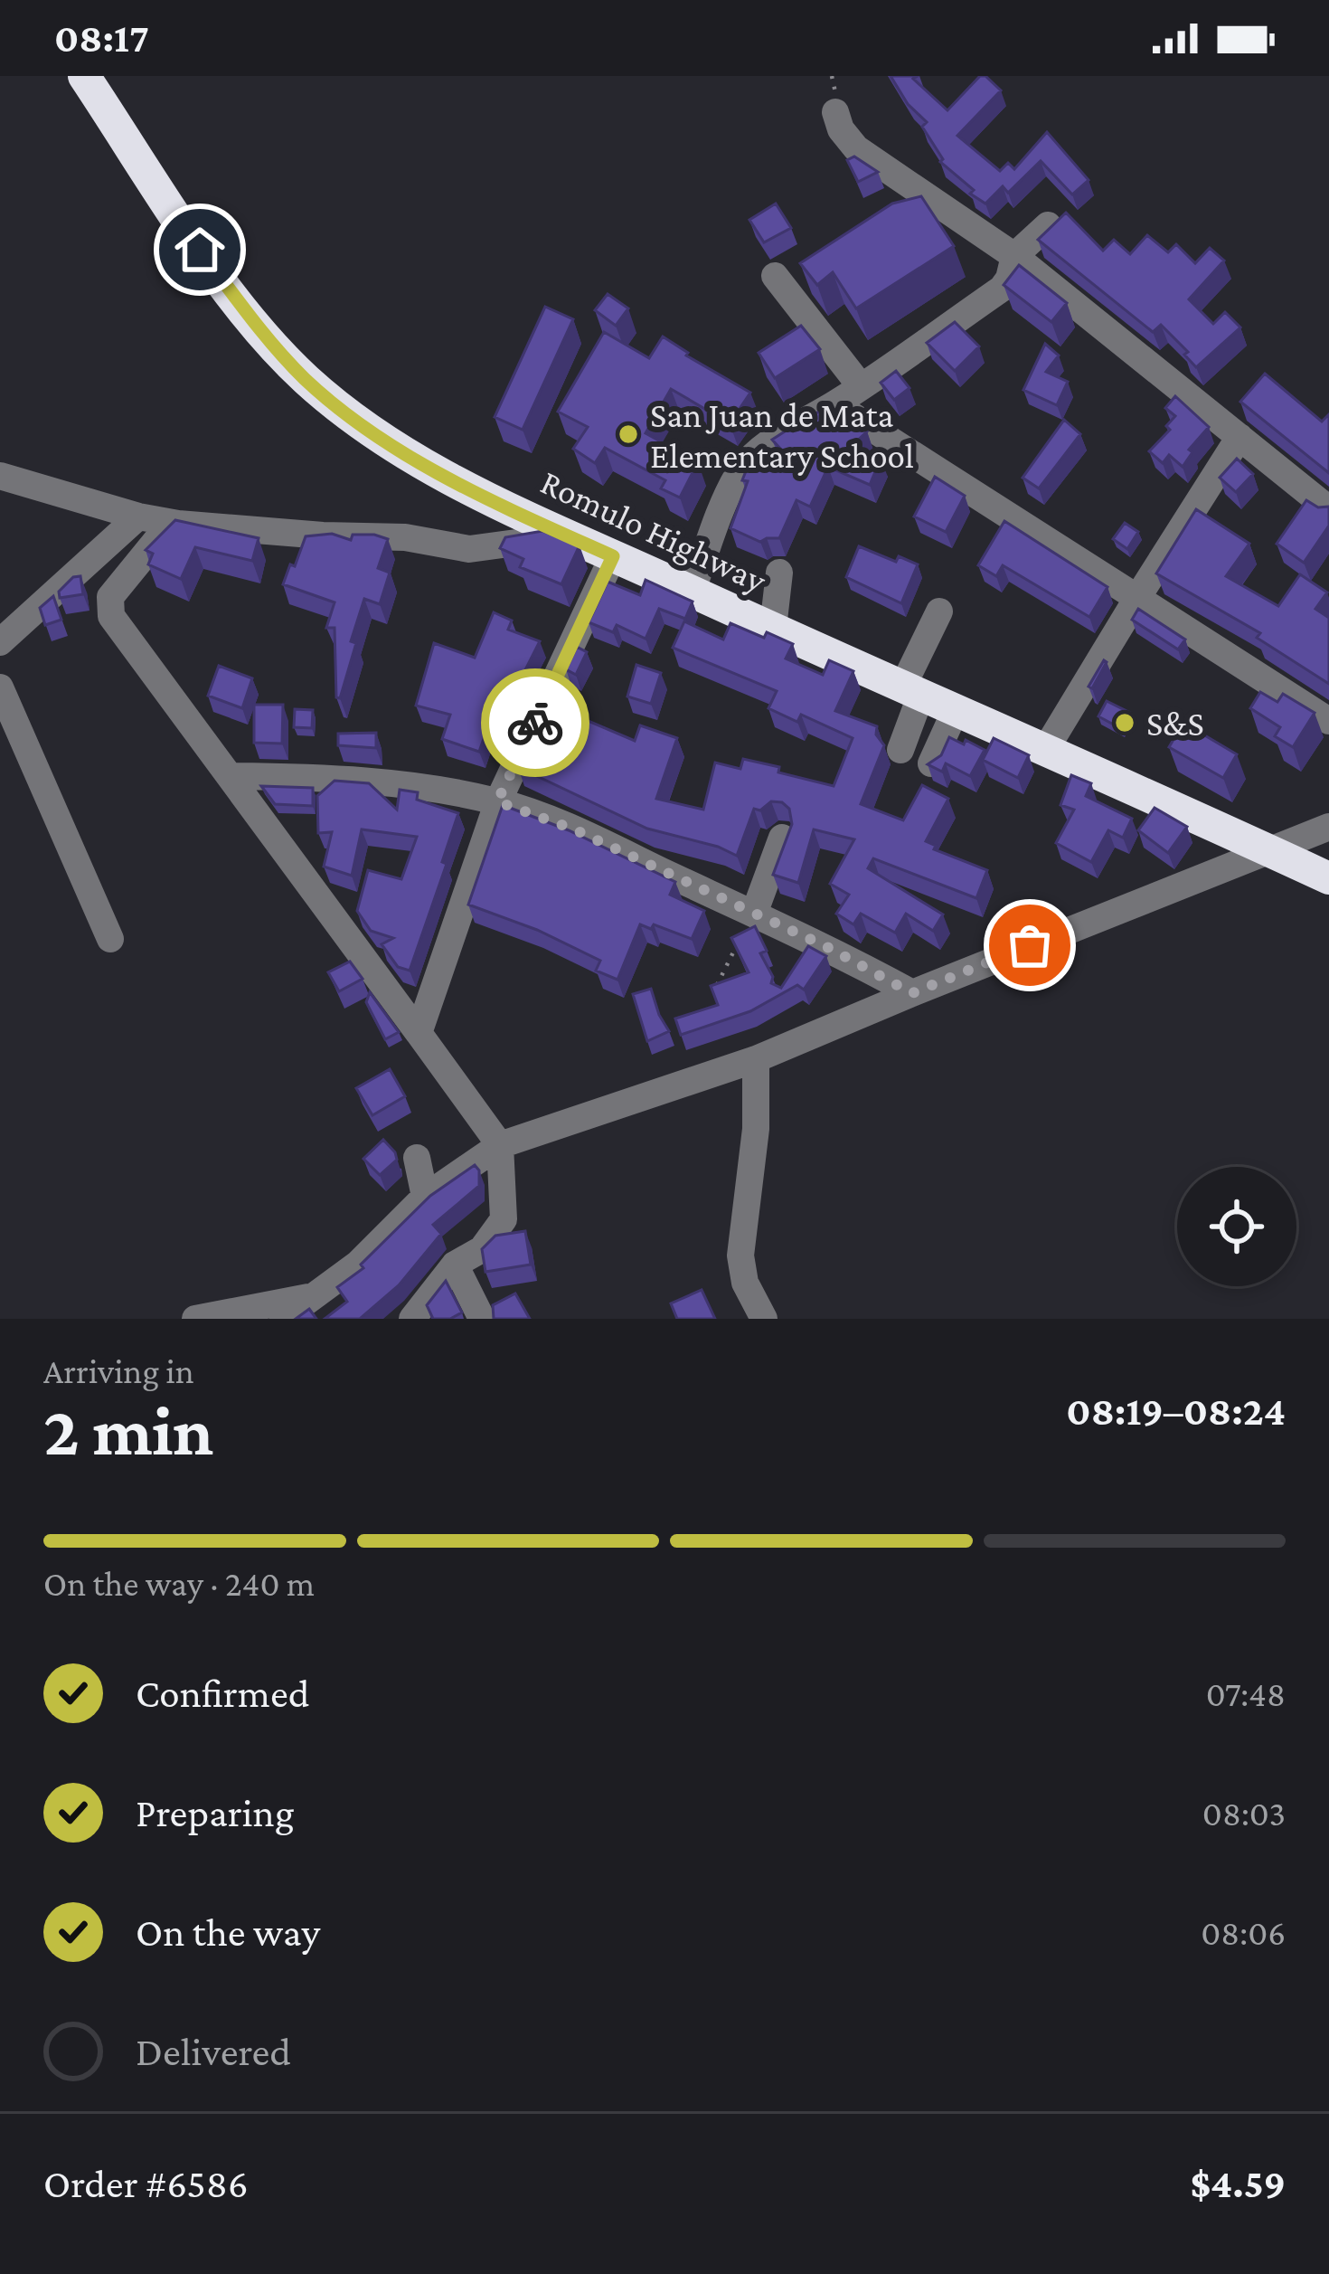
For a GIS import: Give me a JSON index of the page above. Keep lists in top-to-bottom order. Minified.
{"streets":{"highway":["Romulo Highway"]},"places":["San Juan de Mata Elementary School","S&S"],"page":{"status":"08:17","heading":["2 min","Arriving in","08:19–08:24"],"panel":["Order #6586","$4.59"],"bar":"On the way · 240 m","list":[["Confirmed","07:48"],["Preparing","08:03"],["On the way","08:06"],"Delivered"]}}
